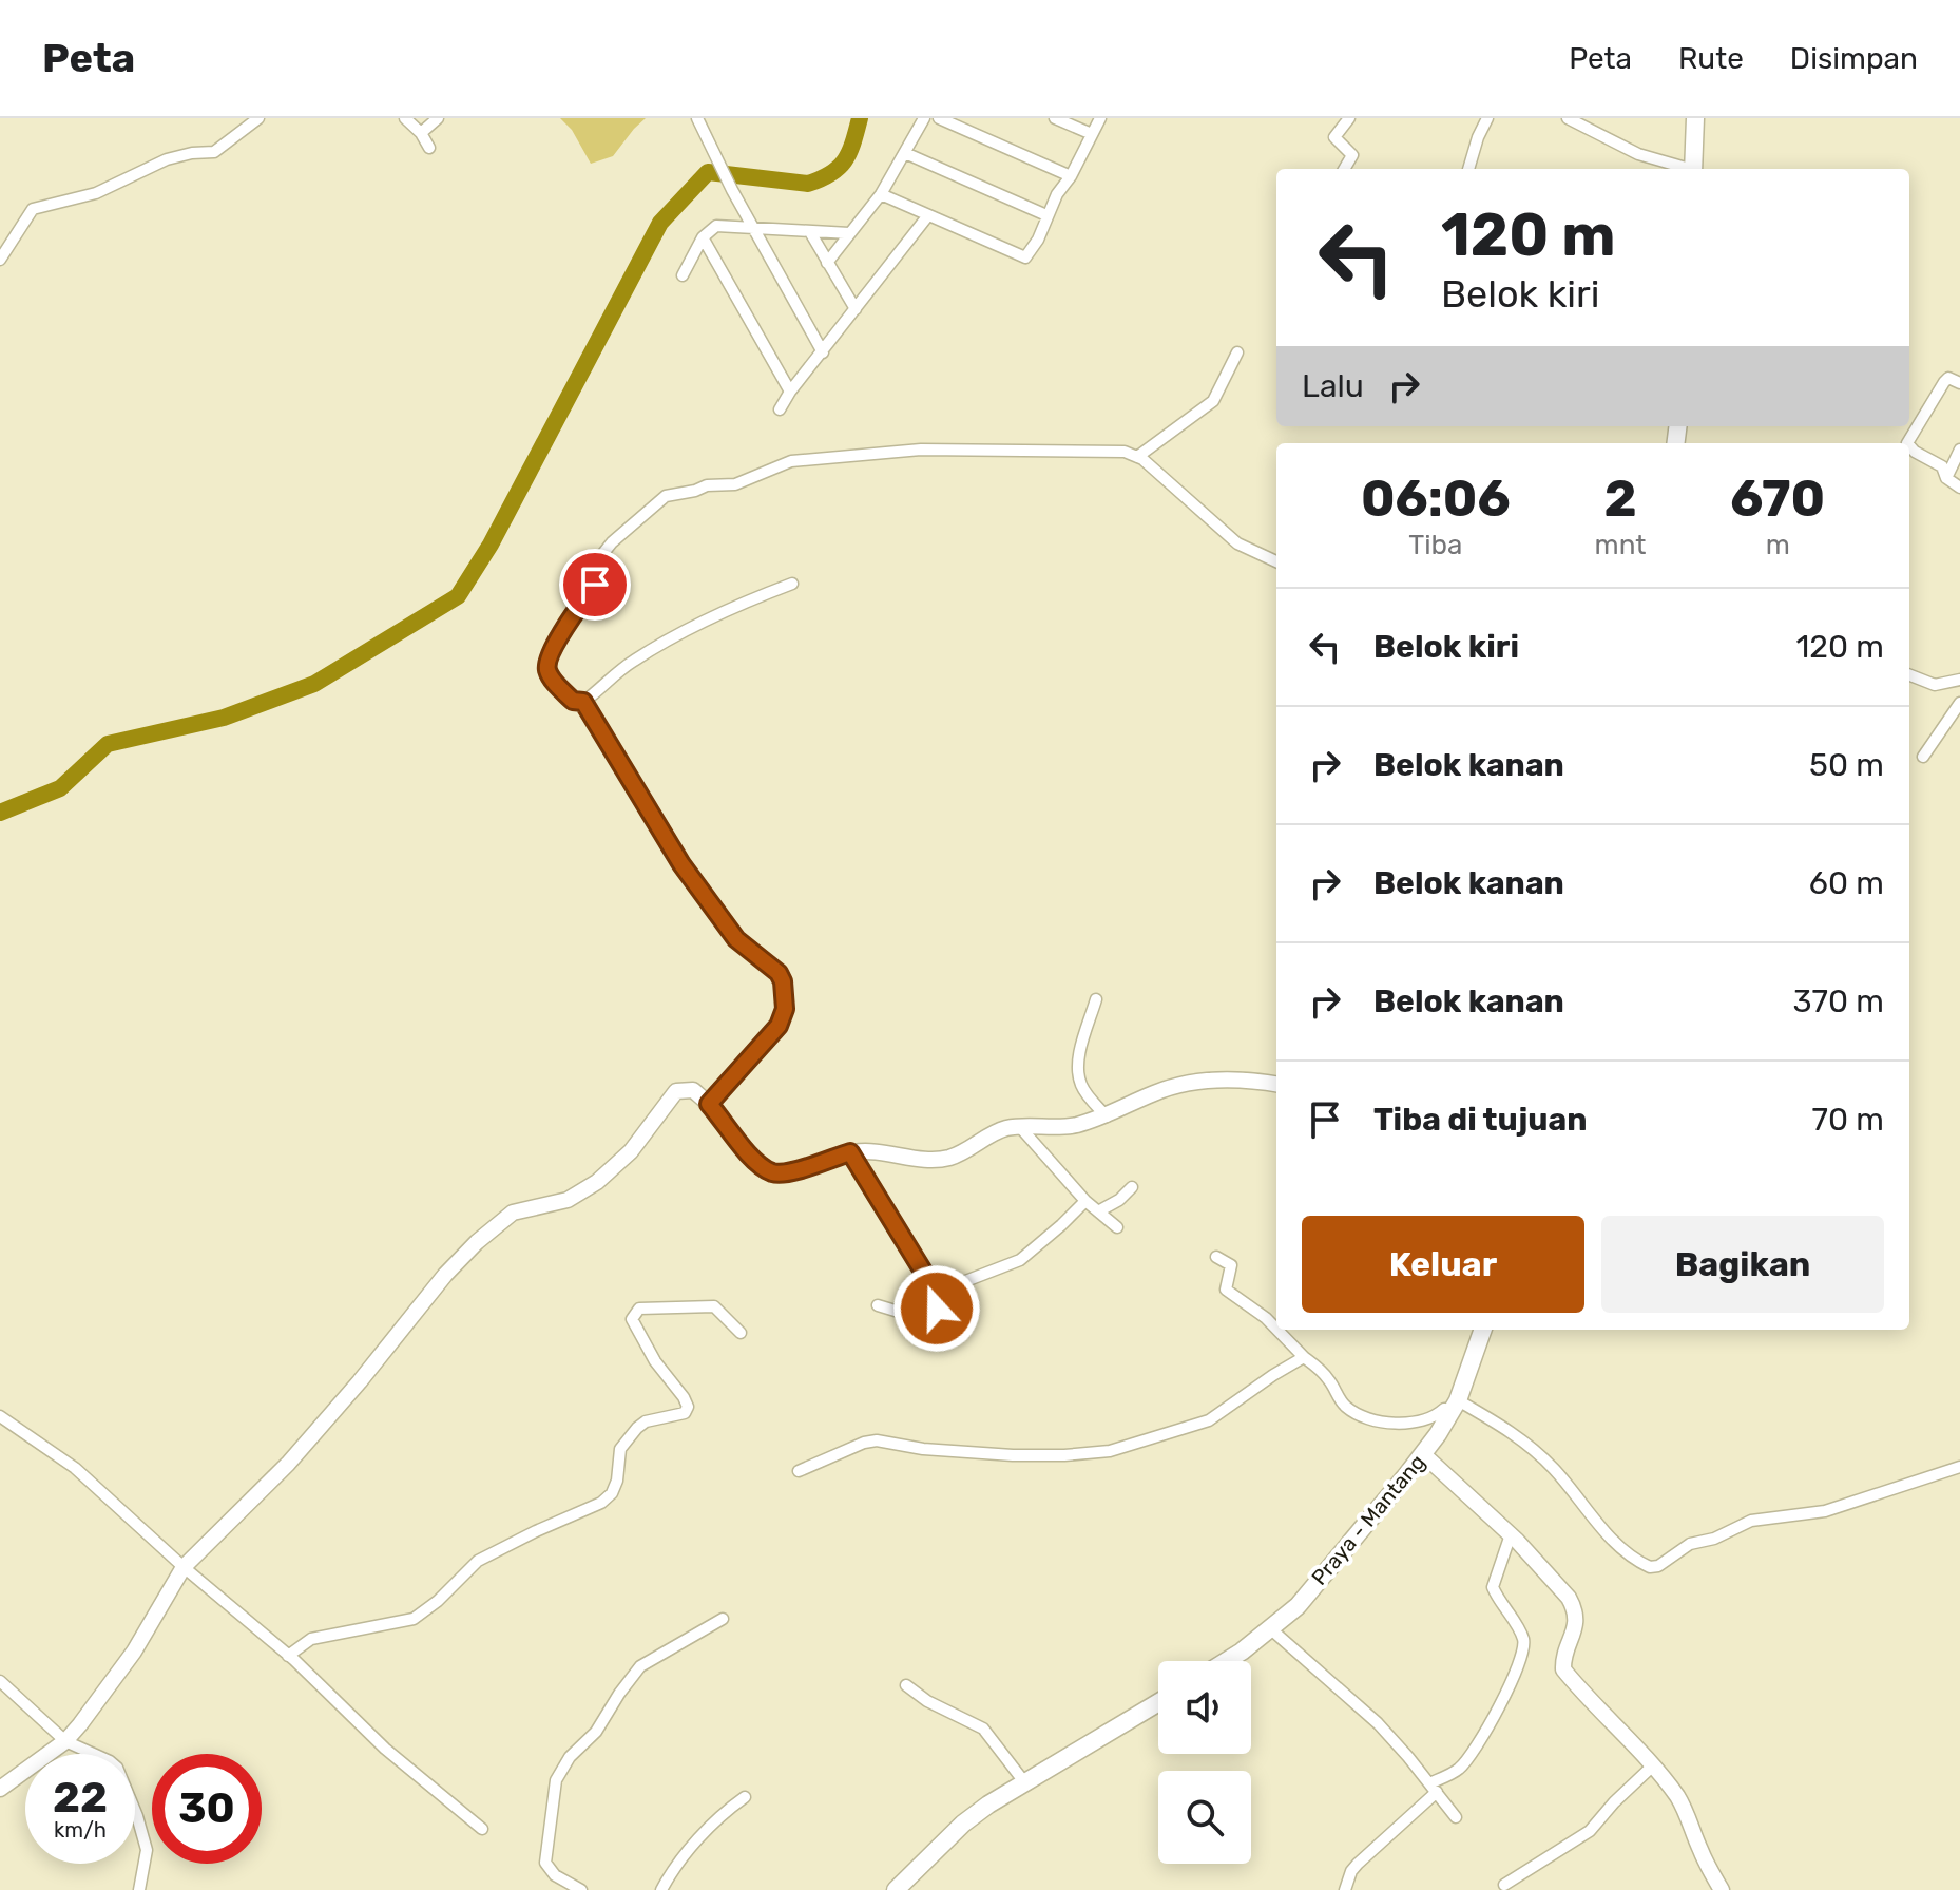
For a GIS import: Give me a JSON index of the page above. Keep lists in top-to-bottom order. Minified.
{"streets":{"main road":["Praya - Mantang"]},"page":{"header":"Peta","nav":["Peta","Rute","Disimpan"],"turn":["120 m","Belok kiri"],"then":"Lalu","eta":["06:06","Tiba","2","mnt","670","m"],"list":[{"name":"Belok kiri","value":"120 m"},{"name":"Belok kanan","value":"50 m"},{"name":"Belok kanan","value":"60 m"},{"name":"Belok kanan","value":"370 m"},{"name":"Tiba di tujuan","value":"70 m"}],"buttons":["Keluar","Bagikan"],"speed":"22 km/h","limit":"30"}}
